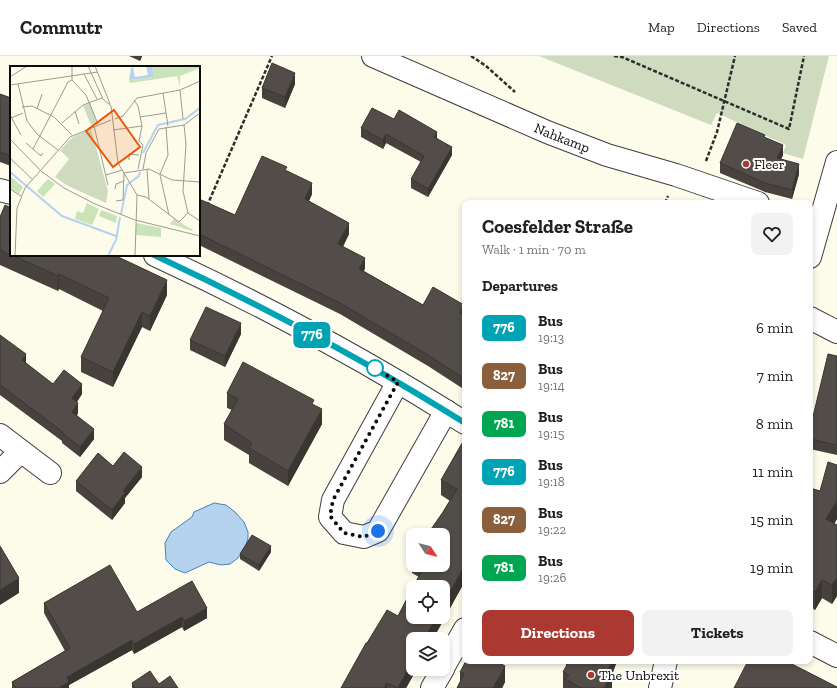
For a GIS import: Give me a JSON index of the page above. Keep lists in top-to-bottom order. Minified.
{"streets":{"street":["Nahkamp"]},"places":["Fleer","The Unbrexit"],"lines":["bus line 776"],"north":"bottom right","page":{"header":"Commutr","nav":["Map","Directions","Saved"],"on_map":"776","heading":[["Coesfelder Straße","Walk · 1 min · 70 m"],"Departures"],"list":[{"mark":"776","name":"Bus","note":"19:13","value":"6 min"},{"mark":"827","name":"Bus","note":"19:14","value":"7 min"},{"mark":"781","name":"Bus","note":"19:15","value":"8 min"},{"mark":"776","name":"Bus","note":"19:18","value":"11 min"},{"mark":"827","name":"Bus","note":"19:22","value":"15 min"},{"mark":"781","name":"Bus","note":"19:26","value":"19 min"}],"buttons":["Directions","Tickets"]}}
